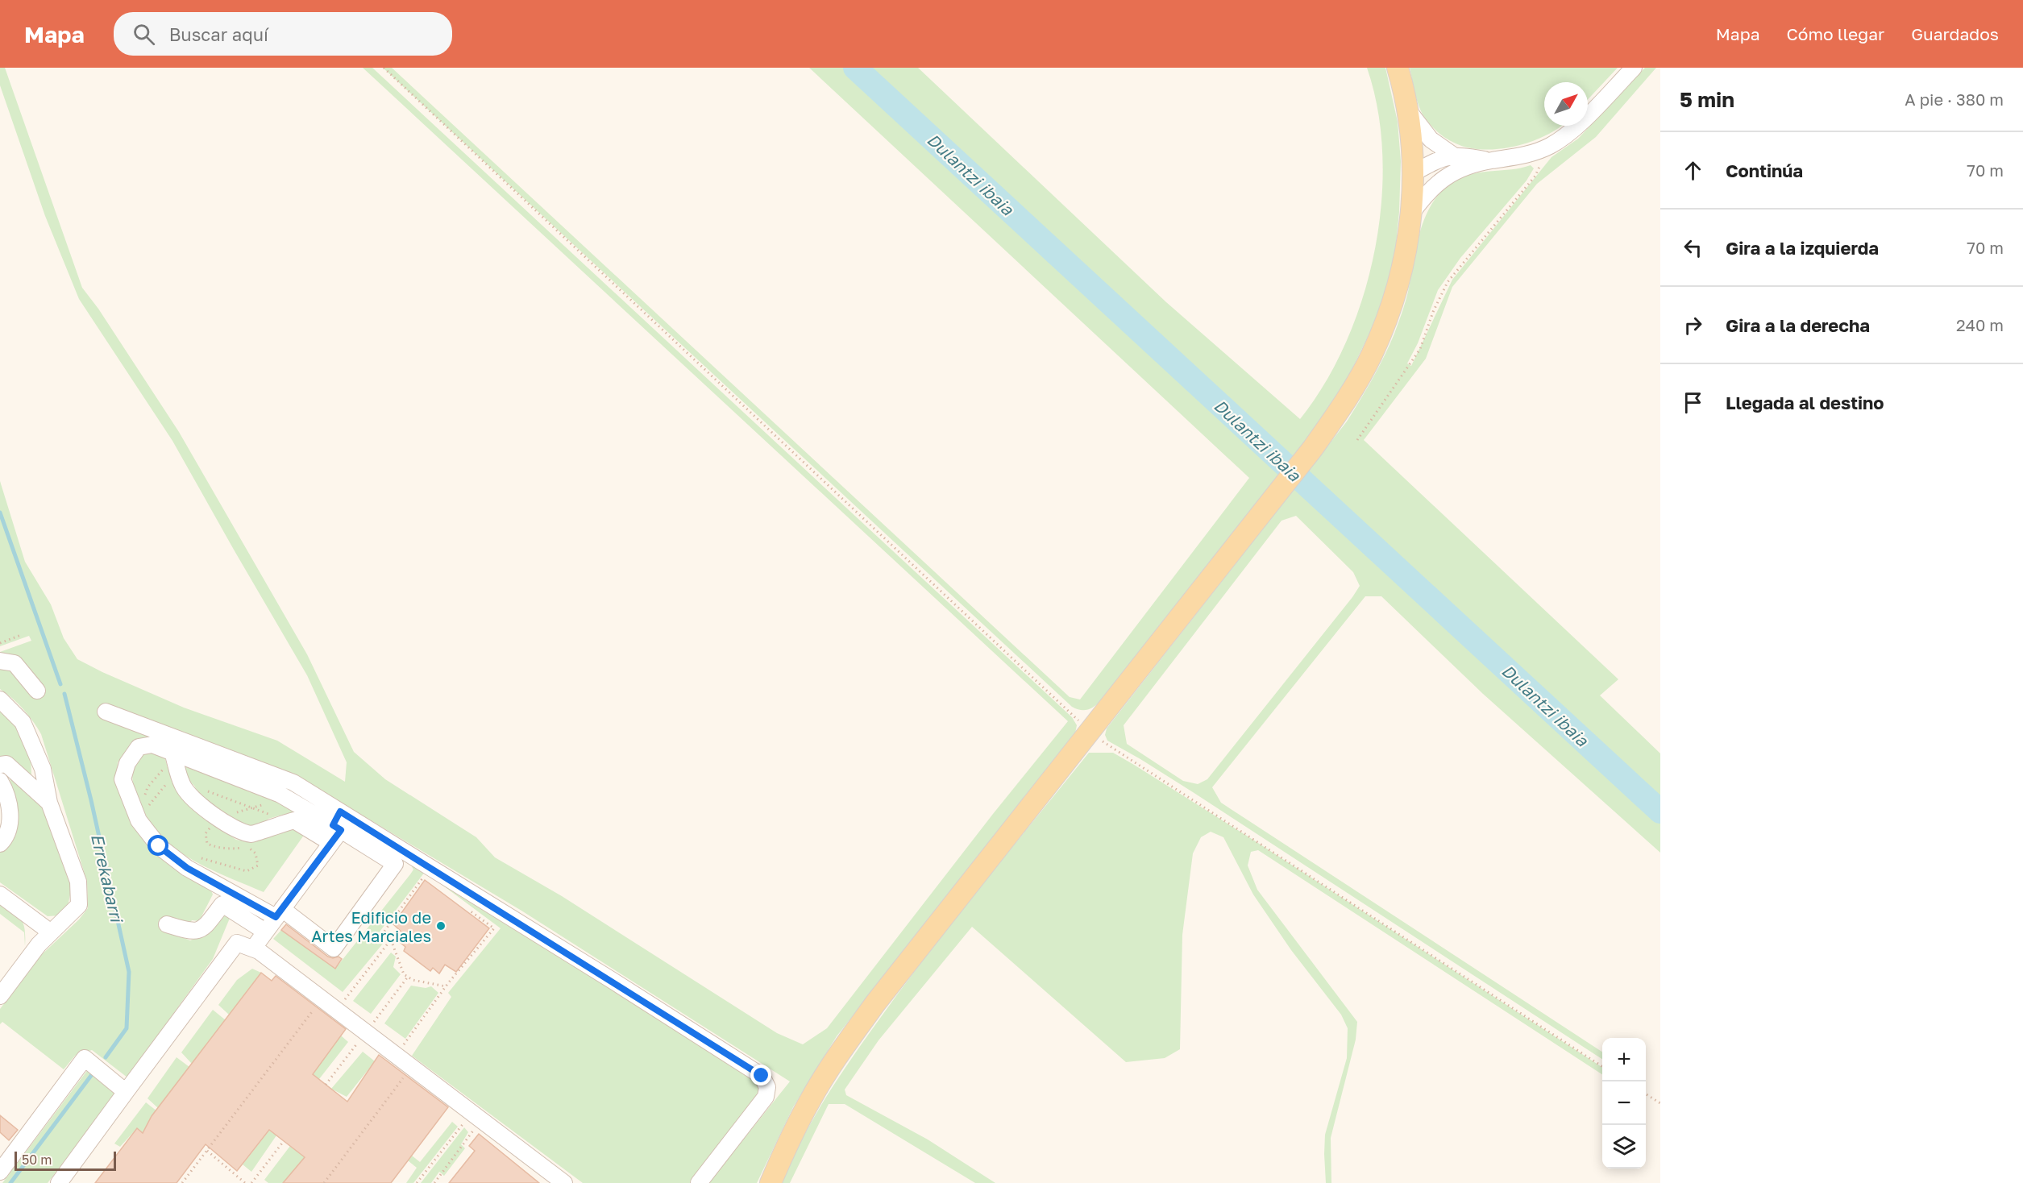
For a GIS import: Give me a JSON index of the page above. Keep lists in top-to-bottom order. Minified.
{"water":["Dulantzi ibaia","Errekabarri"],"places":["Edificio de Artes Marciales"],"scale_bar":"50 m","north":"top right","page":{"header":"Mapa","search":"Buscar aquí","nav":["Mapa","Cómo llegar","Guardados"],"heading":["5 min","A pie · 380 m"],"list":[["Continúa","70 m"],["Gira a la izquierda","70 m"],["Gira a la derecha","240 m"],"Llegada al destino"],"map_buttons":["+","−"],"scale":"50 m"}}
